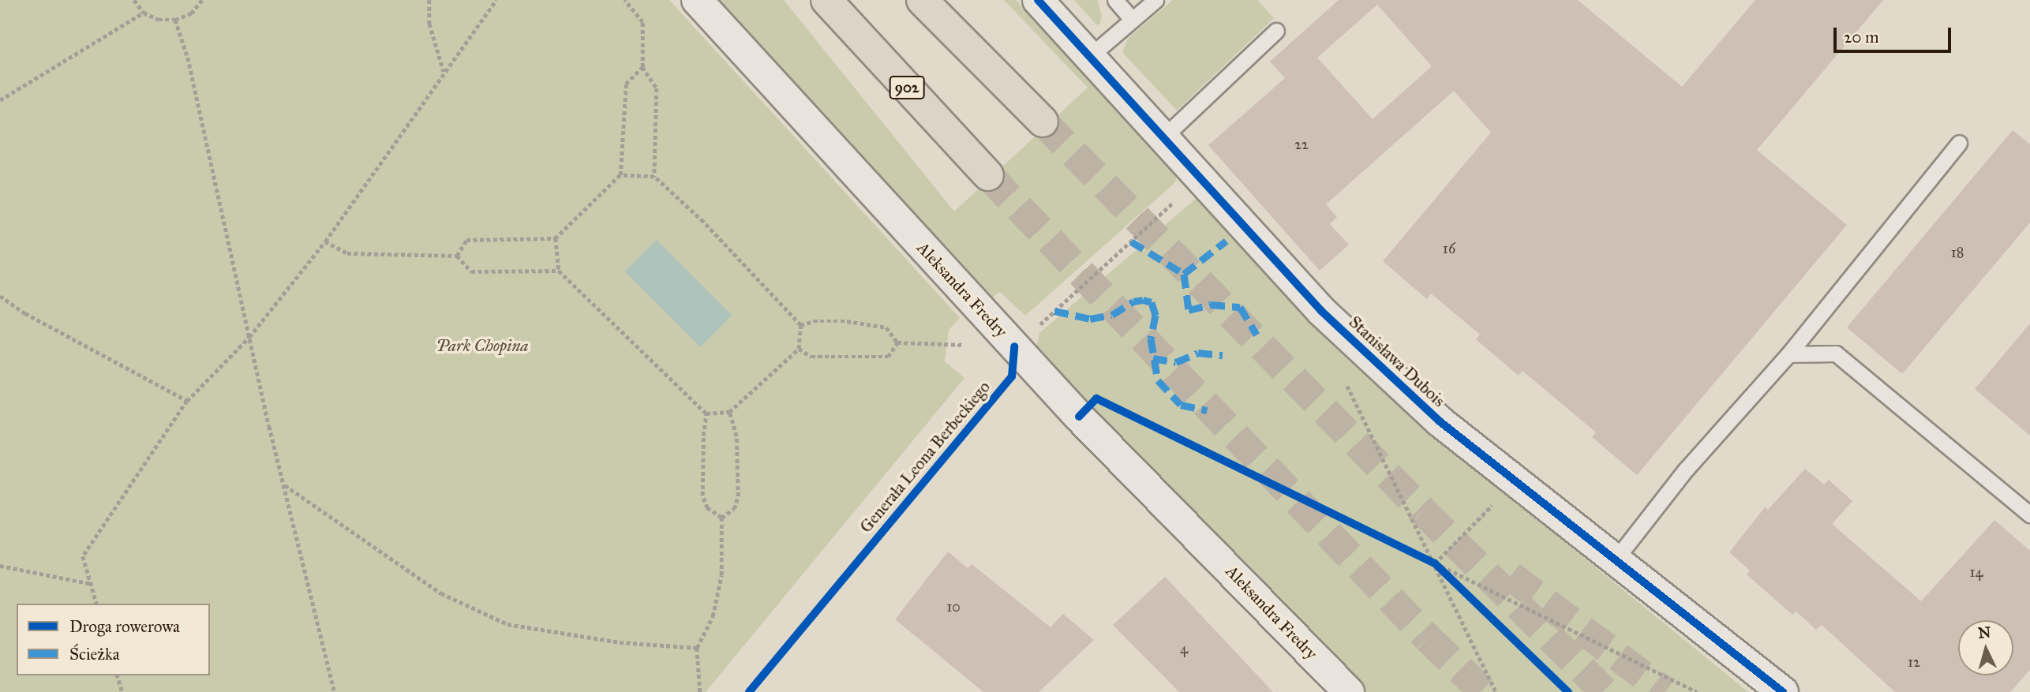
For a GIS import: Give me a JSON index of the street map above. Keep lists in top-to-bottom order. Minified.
{"streets":{"main road":["902"],"street":["Aleksandra Fredry","Stanisława Dubois"],"cycle path":["Generała Leona Berbeckiego"]},"parks":["Park Chopina"],"house_numbers":["22","16","18","14","10","4","12"],"legend":["Droga rowerowa","Ścieżka"],"scale_bar":"20 m","north":"top"}
